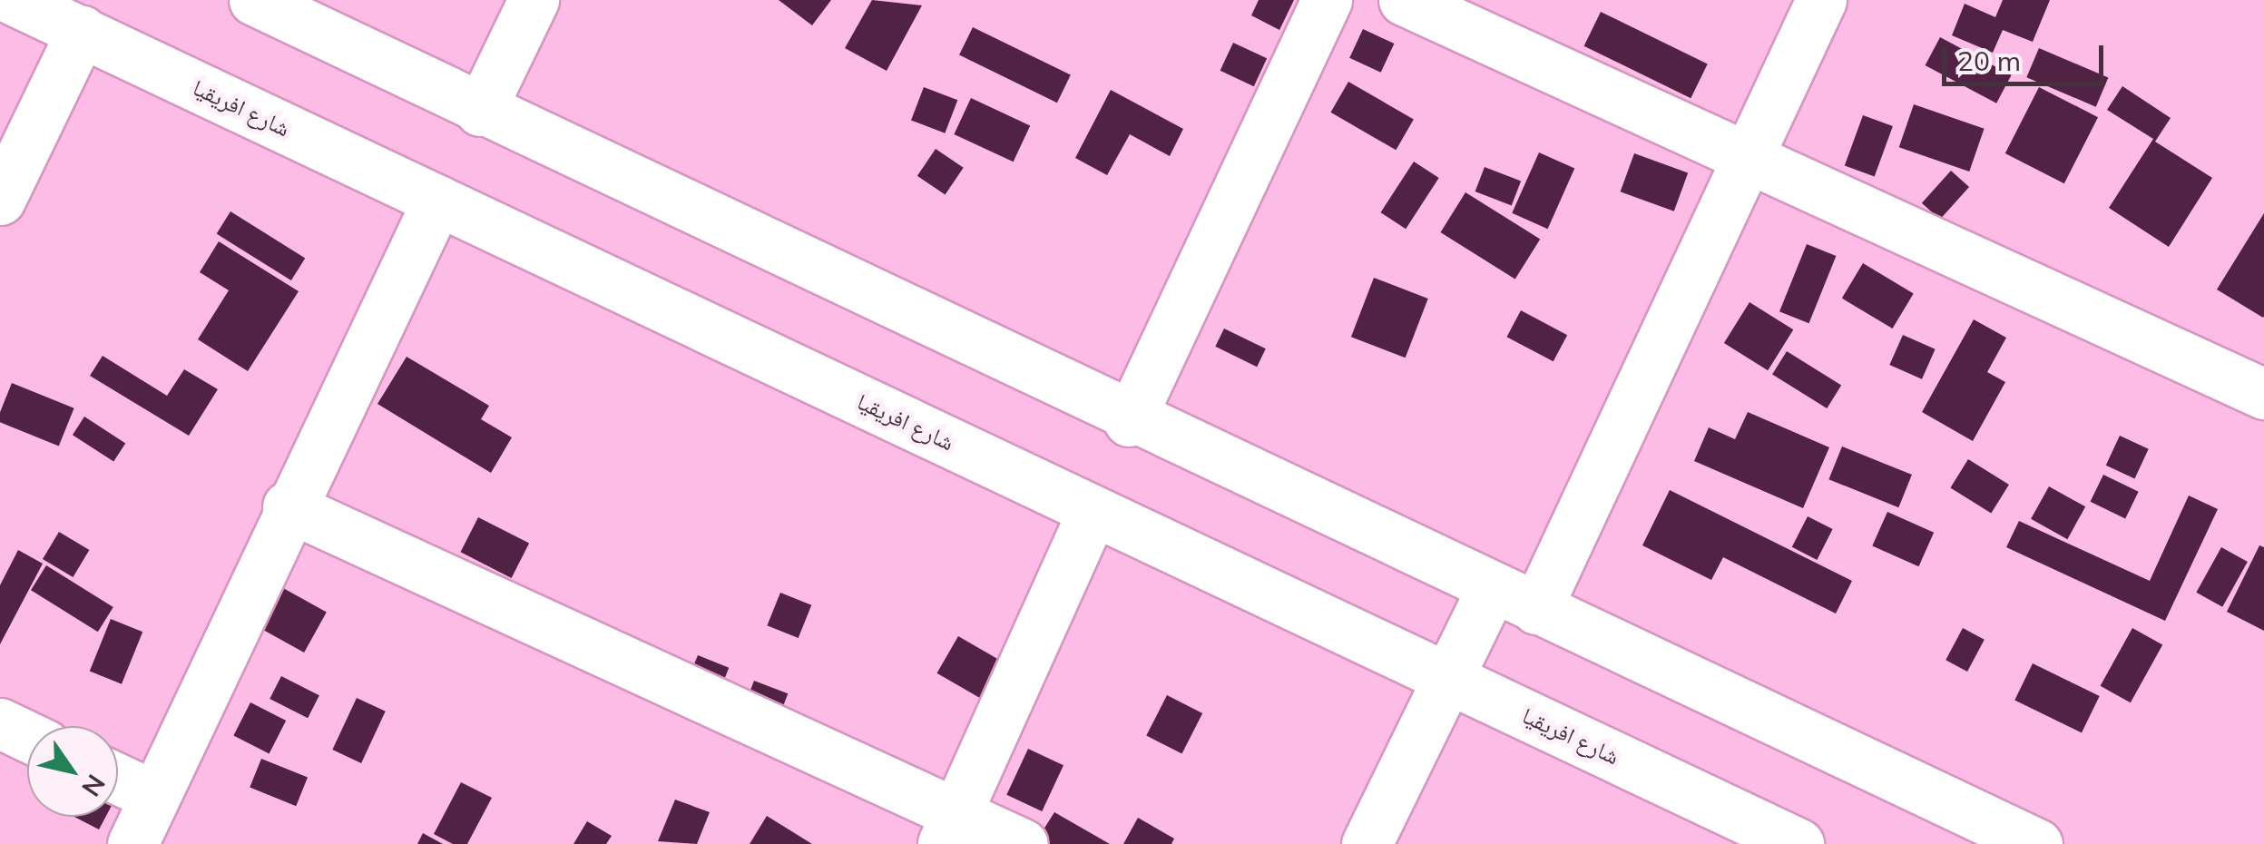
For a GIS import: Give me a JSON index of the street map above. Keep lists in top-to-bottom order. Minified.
{"streets":{"street":["شارع افريقيا"]},"scale_bar":"20 m","north":"bottom right"}
